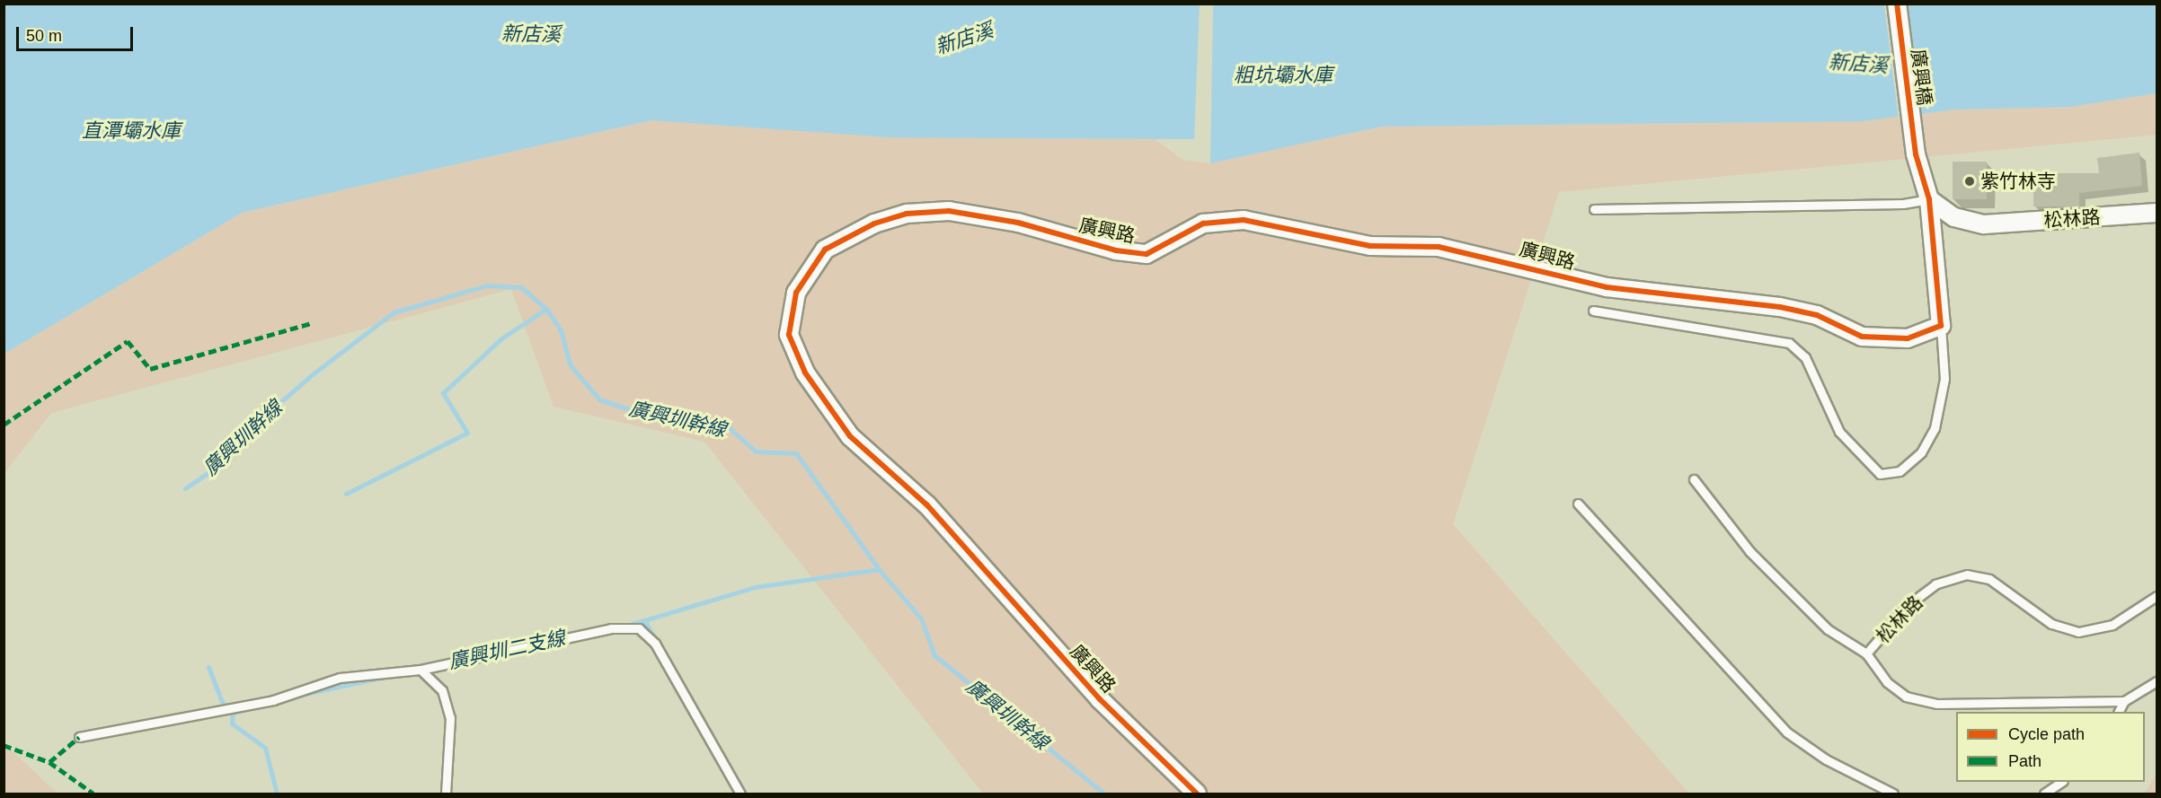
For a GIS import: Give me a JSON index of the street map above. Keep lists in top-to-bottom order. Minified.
{"streets":{"street":["廣興橋","松林路","廣興路"]},"crossings":[["廣興橋","松林路"]],"water":["新店溪","粗坑壩水庫","直潭壩水庫","廣興圳幹線","廣興圳二支線"],"places":["紫竹林寺"],"legend":["Cycle path","Path"],"scale_bar":"50 m"}
